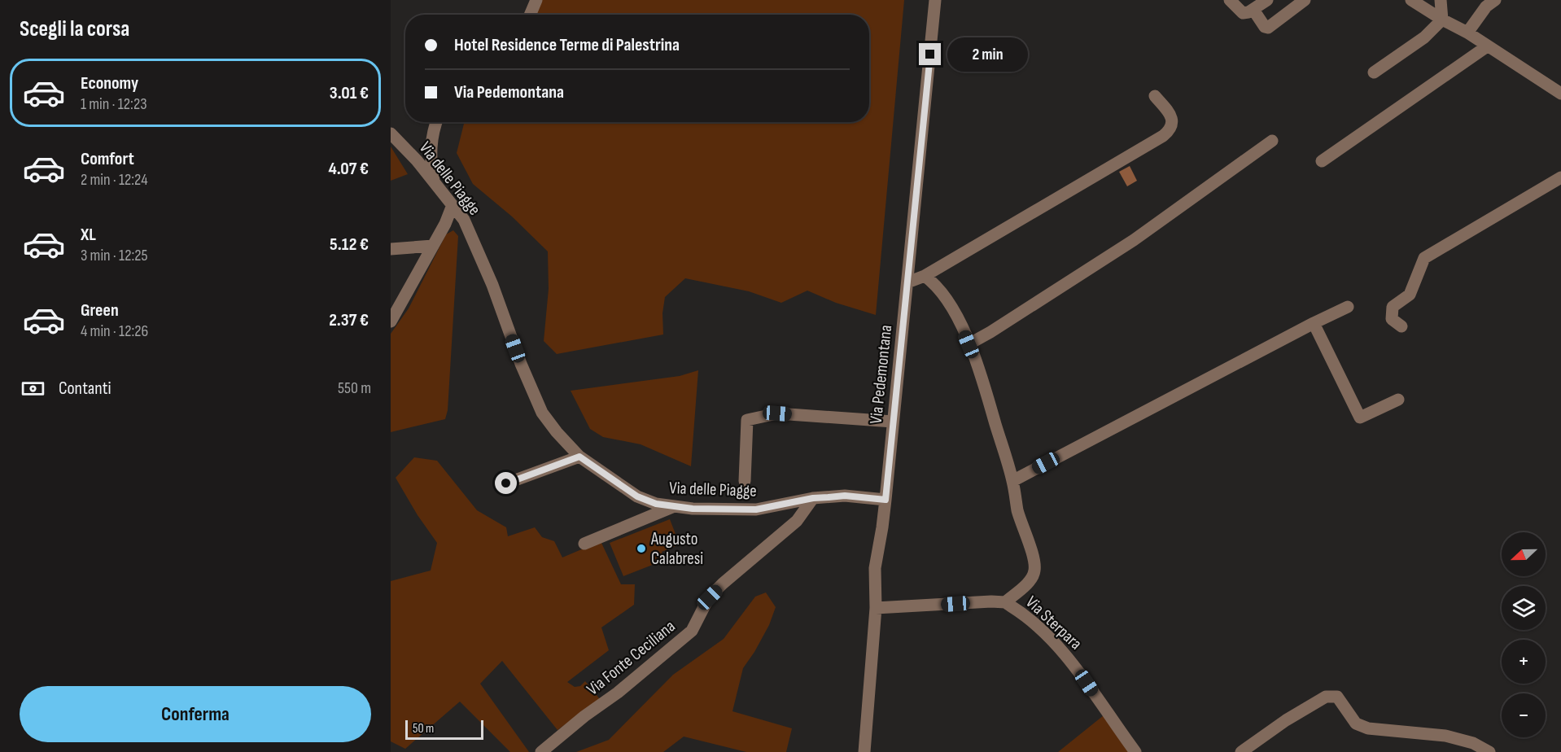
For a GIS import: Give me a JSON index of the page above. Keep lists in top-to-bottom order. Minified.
{"streets":{"street":["Via delle Piagge","Via Pedemontana","Via Sterpara","Via Fonte Ceciliana"]},"crossings":[["Via delle Piagge","Via Pedemontana"],["Via delle Piagge","Via Fonte Ceciliana"],["Via Pedemontana","Via Sterpara"]],"places":["Augusto Calabresi"],"scale_bar":"50 m","north":"left","page":{"heading":"Scegli la corsa","banner":["Hotel Residence Terme di Palestrina","Via Pedemontana"],"bubble":"2 min","list":[{"name":"Economy","note":"1 min · 12:23","value":"3.01 €"},{"name":"Comfort","note":"2 min · 12:24","value":"4.07 €"},{"name":"XL","note":"3 min · 12:25","value":"5.12 €"},{"name":"Green","note":"4 min · 12:26","value":"2.37 €"}],"pay":["Contanti","550 m"],"map_buttons":["+","−"],"buttons":"Conferma","scale":"50 m"}}
